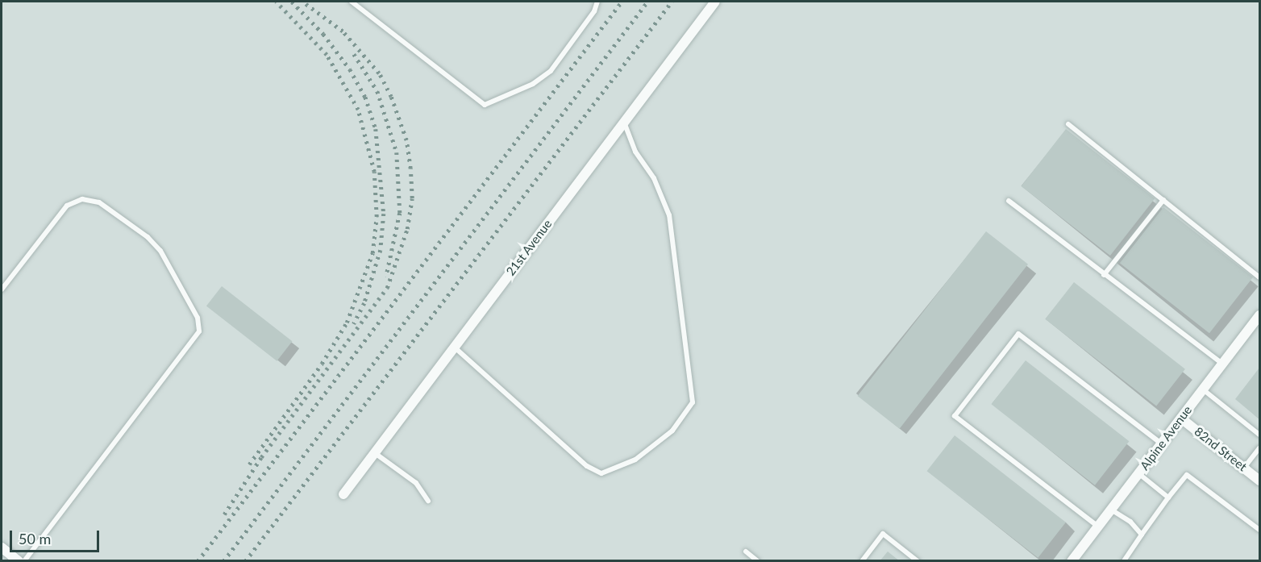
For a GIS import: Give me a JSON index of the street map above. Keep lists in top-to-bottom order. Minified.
{"streets":{"street":["21st Avenue","Alpine Avenue","82nd Street"]},"crossings":[["Alpine Avenue","82nd Street"]],"scale_bar":"50 m"}
